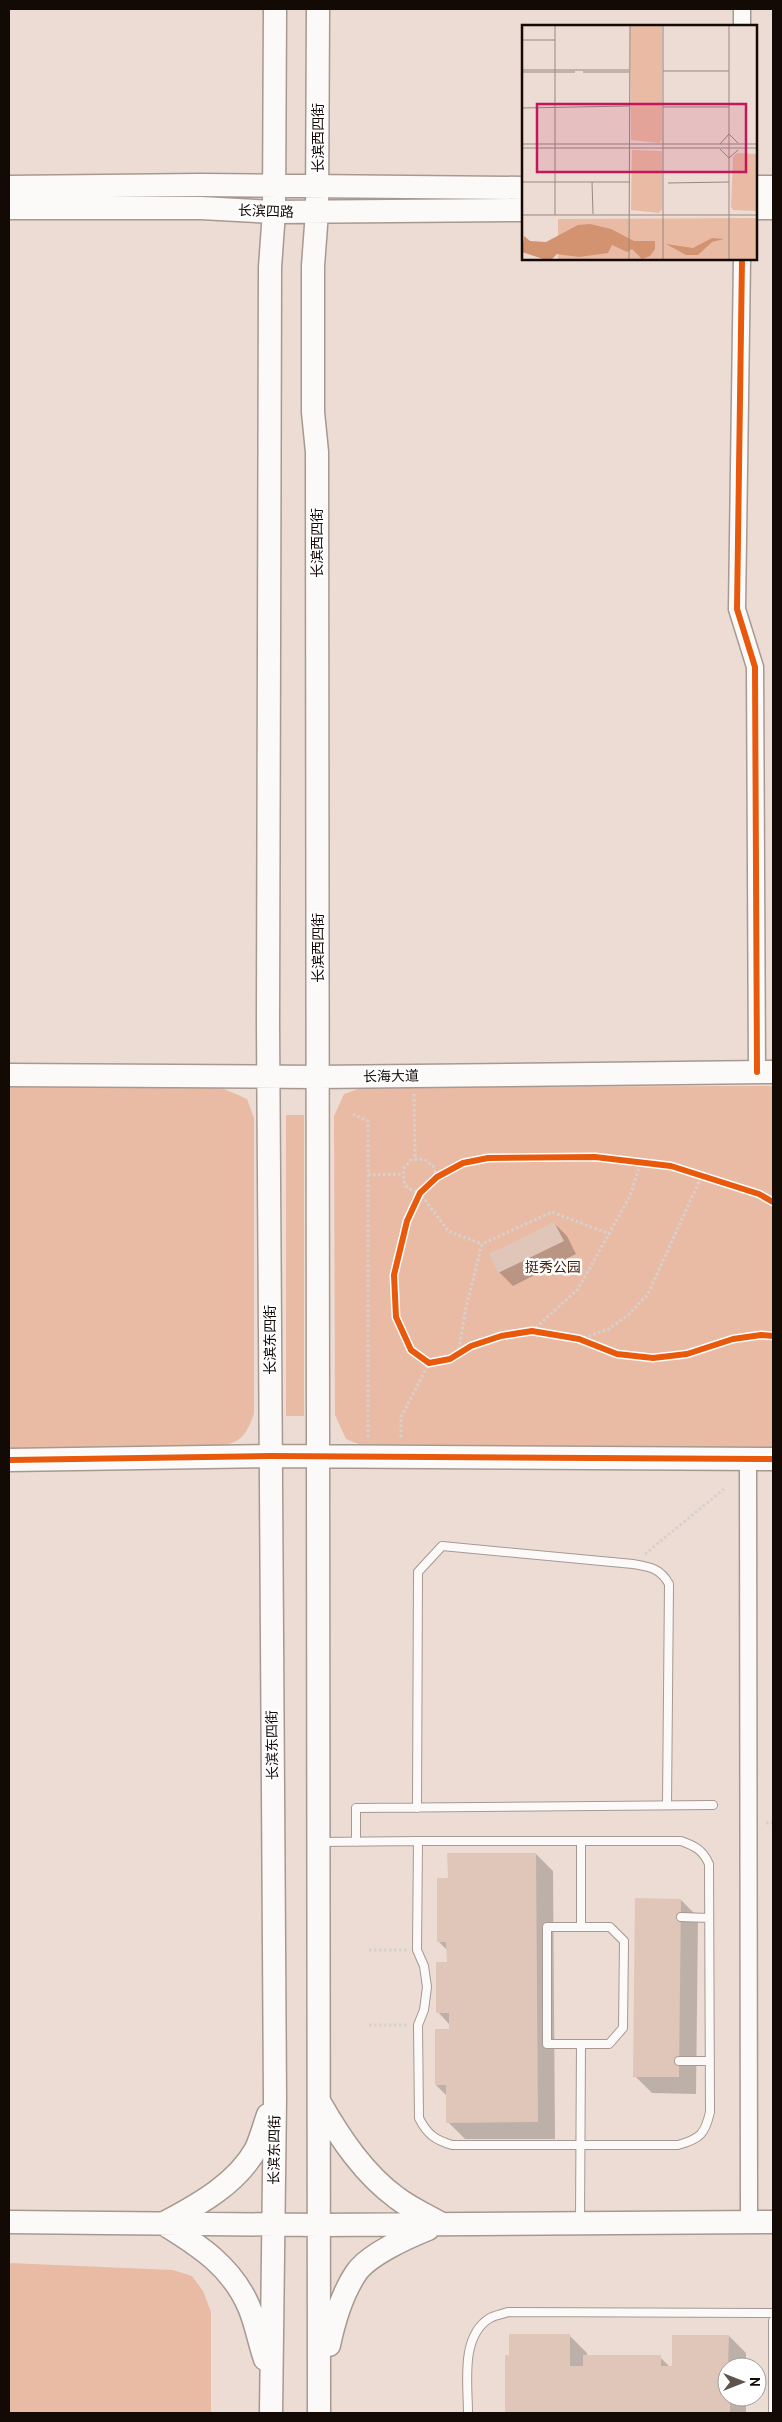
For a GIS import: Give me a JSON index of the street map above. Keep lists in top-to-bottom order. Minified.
{"streets":{"main road":["长滨西四街","长滨四路","长海大道","长滨东四街"]},"crossings":[["长滨西四街","长滨四路"],["长滨西四街","长海大道"],["长海大道","长滨东四街"]],"parks":["挺秀公园"],"north":"right"}
